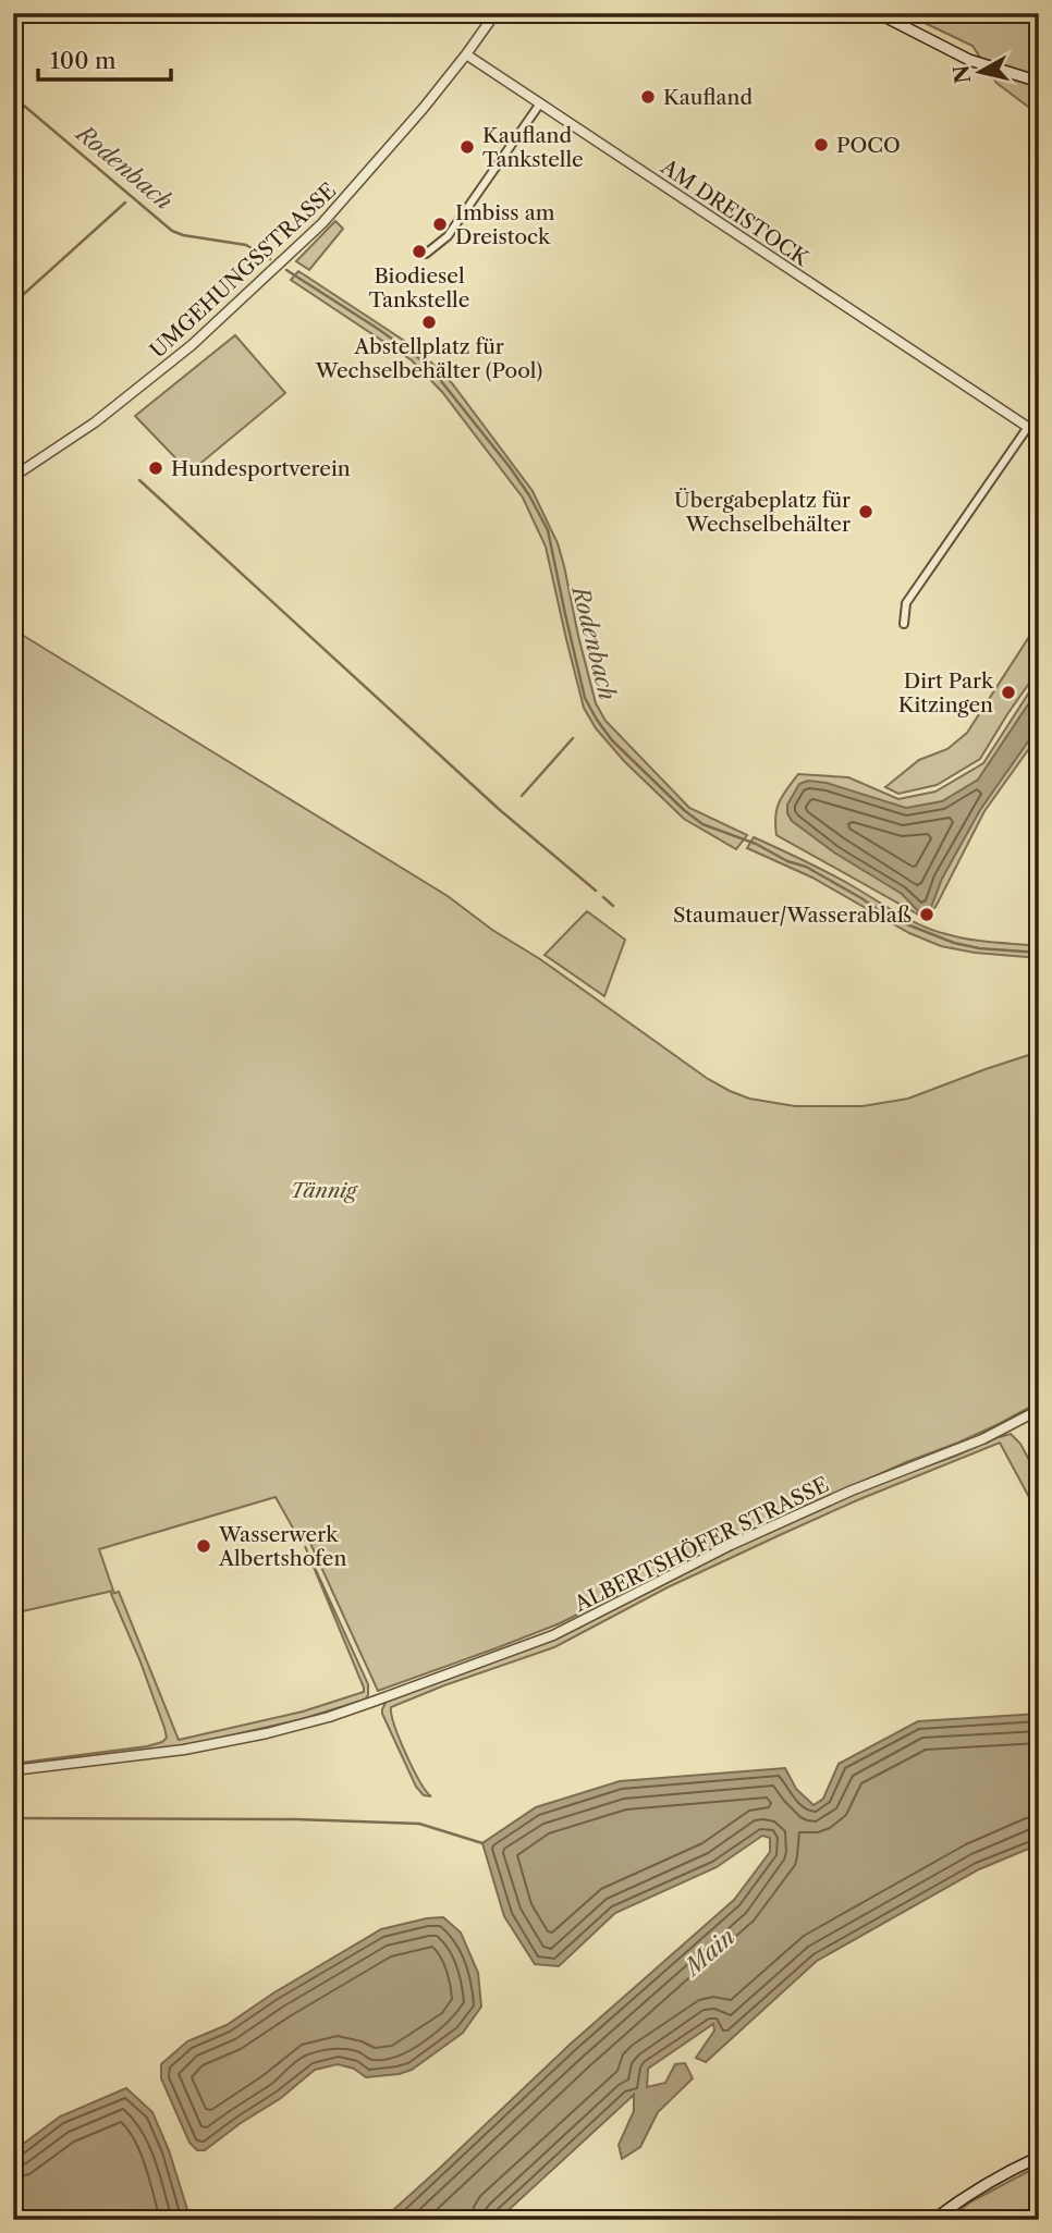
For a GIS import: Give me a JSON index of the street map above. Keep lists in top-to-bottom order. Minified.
{"streets":{"street":["AM DREISTOCK","UMGEHUNGSSTRASSE","ALBERTSHÖFER STRASSE"]},"crossings":[["AM DREISTOCK","UMGEHUNGSSTRASSE"]],"water":["Rodenbach","Main"],"parks":["Tännig"],"places":["Kaufland","POCO","Kaufland Tankstelle","Imbiss am Dreistock","Biodiesel Tankstelle","Abstellplatz für Wechselbehälter (Pool)","Hundesportverein","Übergabeplatz für Wechselbehälter","Dirt Park Kitzingen","Staumauer/Wasserablaß","Wasserwerk Albertshofen"],"scale_bar":"100 m","north":"left"}
